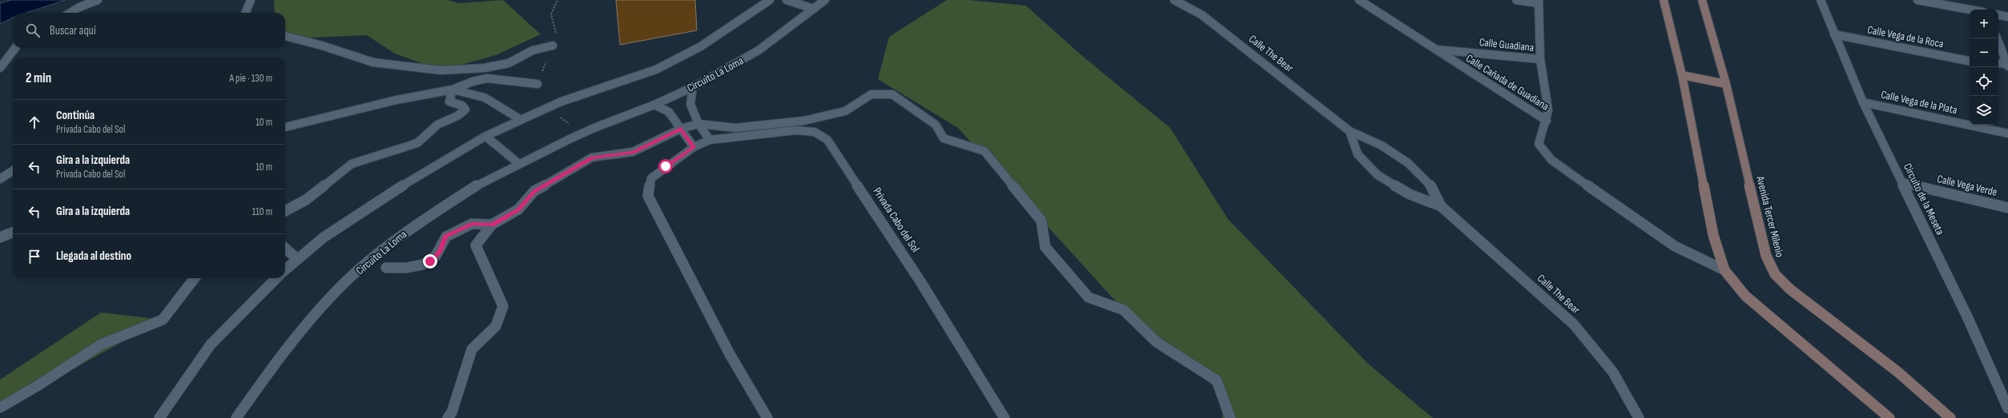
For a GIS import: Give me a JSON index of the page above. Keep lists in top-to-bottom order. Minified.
{"streets":{"street":["Calle Vega de la Roca","Calle Guadiana","Calle The Bear","Circuito La Loma","Calle Cañada de Guadiana","Calle Vega de la Plata","Calle Vega Verde","Circuito de la Meseta","Avenida Tercer Milenio","Privada Cabo del Sol"]},"crossings":[["Calle Vega de la Roca","Circuito de la Meseta"],["Calle Guadiana","Calle Cañada de Guadiana"],["Calle Vega de la Plata","Circuito de la Meseta"],["Calle Vega Verde","Circuito de la Meseta"]],"page":{"map_buttons":["+","−"],"search":"Buscar aquí","heading":["2 min","A pie · 130 m"],"list":[["Continúa","Privada Cabo del Sol","10 m"],["Gira a la izquierda","Privada Cabo del Sol","10 m"],["Gira a la izquierda","110 m"],"Llegada al destino"]}}
